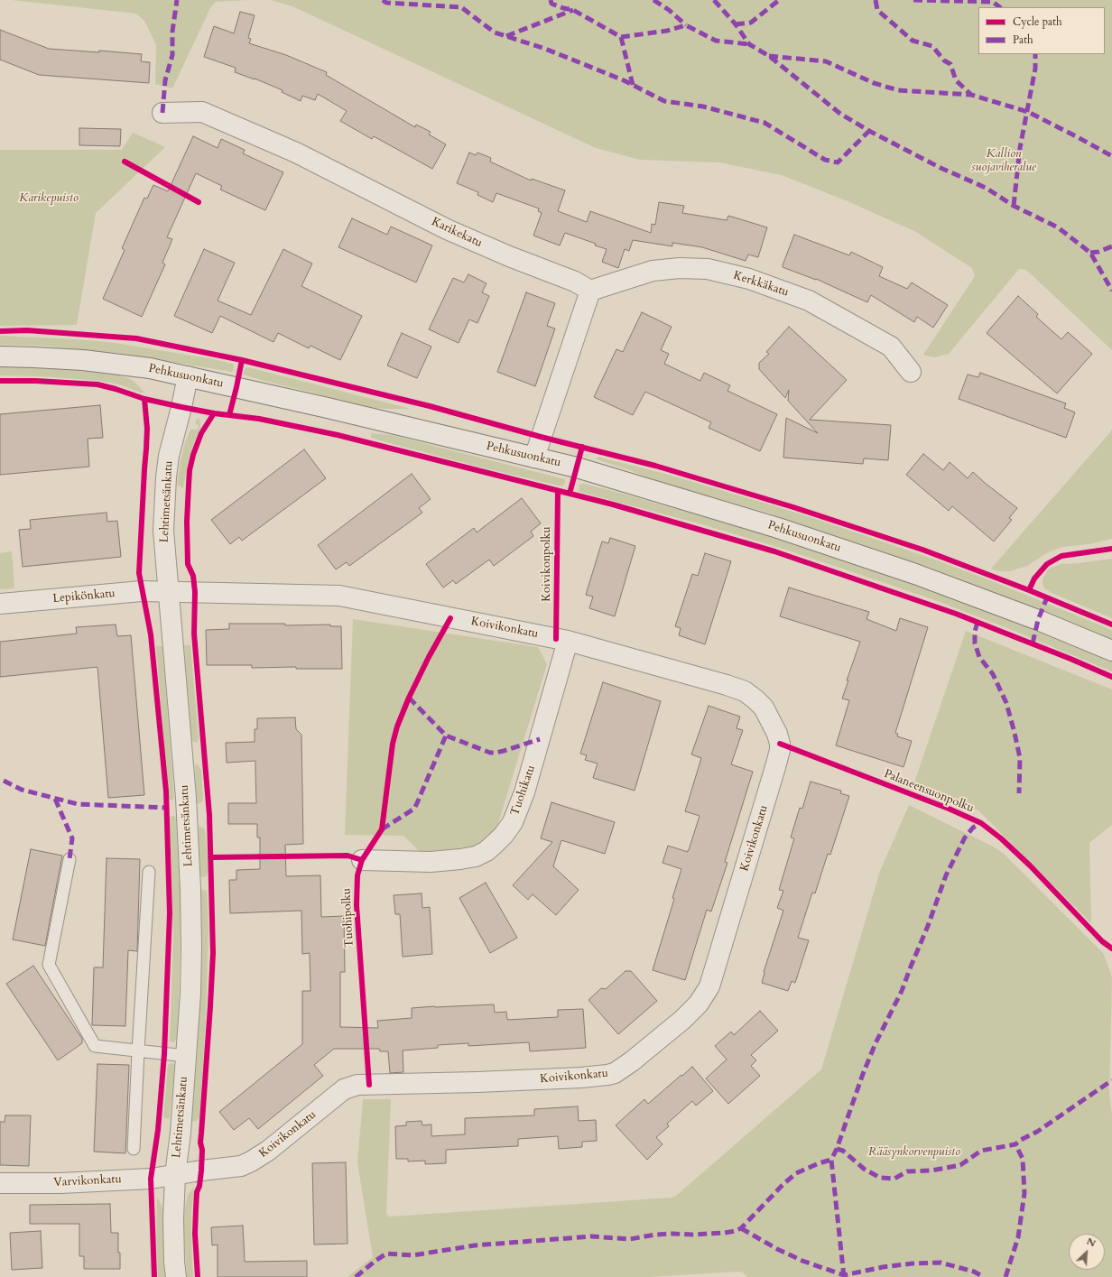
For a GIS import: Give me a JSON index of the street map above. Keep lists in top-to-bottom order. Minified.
{"streets":{"street":["Karikekatu","Kerkkäkatu","Pehkusuonkatu","Lehtimetsänkatu","Lepikönkatu","Koivikonkatu","Tuohikatu","Varvikonkatu"],"cycle path":["Koivikonpolku","Palaneensuonpolku","Tuohipolku"]},"crossings":[["Karikekatu","Kerkkäkatu"],["Pehkusuonkatu","Lehtimetsänkatu"],["Lehtimetsänkatu","Lepikönkatu"],["Lehtimetsänkatu","Koivikonkatu"],["Lehtimetsänkatu","Varvikonkatu"],["Lepikönkatu","Koivikonkatu"],["Koivikonkatu","Tuohikatu"],["Koivikonkatu","Varvikonkatu"]],"parks":["Kallion suojaviheralue","Karikepuisto","Rääsynkorvenpuisto"],"legend":["Cycle path","Path"],"north":"top right"}
